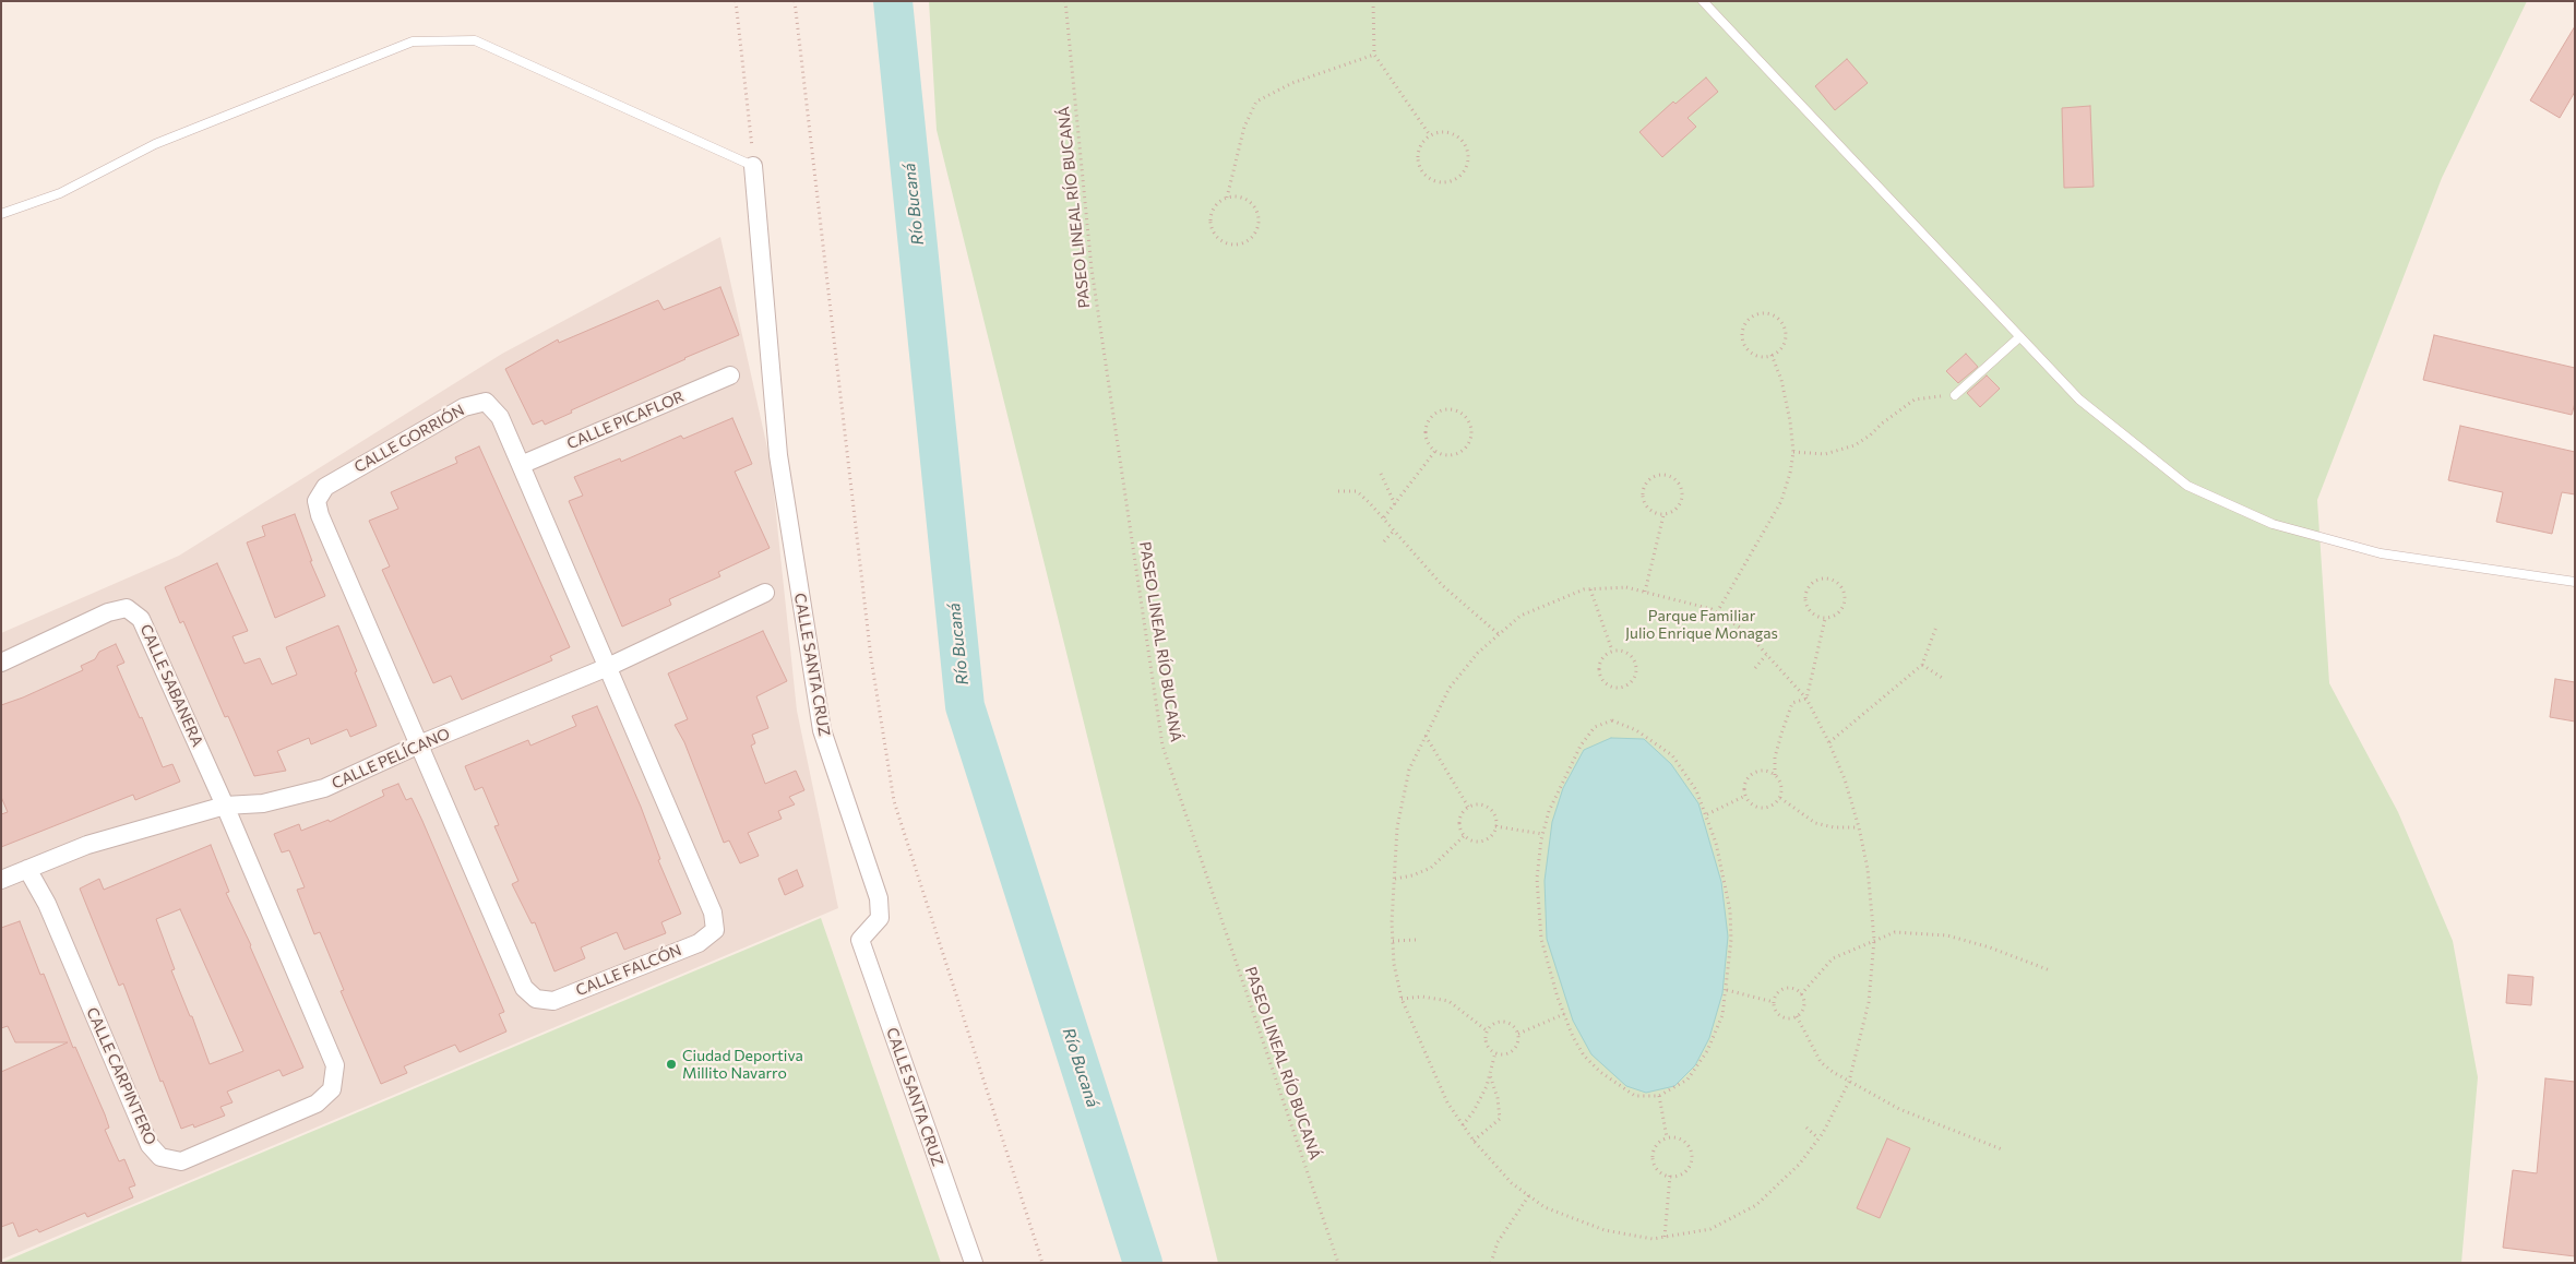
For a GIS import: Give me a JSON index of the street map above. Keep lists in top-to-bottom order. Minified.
{"streets":{"street":["CALLE PICAFLOR","CALLE GORRIÓN","CALLE SANTA CRUZ","CALLE SABANERA","CALLE PELÍCANO","CALLE FALCÓN","CALLE CARPINTERO"],"path":["PASEO LINEAL RÍO BUCANÁ"]},"crossings":[["CALLE PICAFLOR","CALLE GORRIÓN"],["CALLE GORRIÓN","CALLE PELÍCANO"],["CALLE GORRIÓN","CALLE FALCÓN"],["CALLE SABANERA","CALLE PELÍCANO"],["CALLE SABANERA","CALLE CARPINTERO"],["CALLE PELÍCANO","CALLE FALCÓN"],["CALLE PELÍCANO","CALLE CARPINTERO"]],"water":["Río Bucaná"],"parks":["Parque Familiar Julio Enrique Monagas"],"places":["Ciudad Deportiva Millito Navarro"]}
